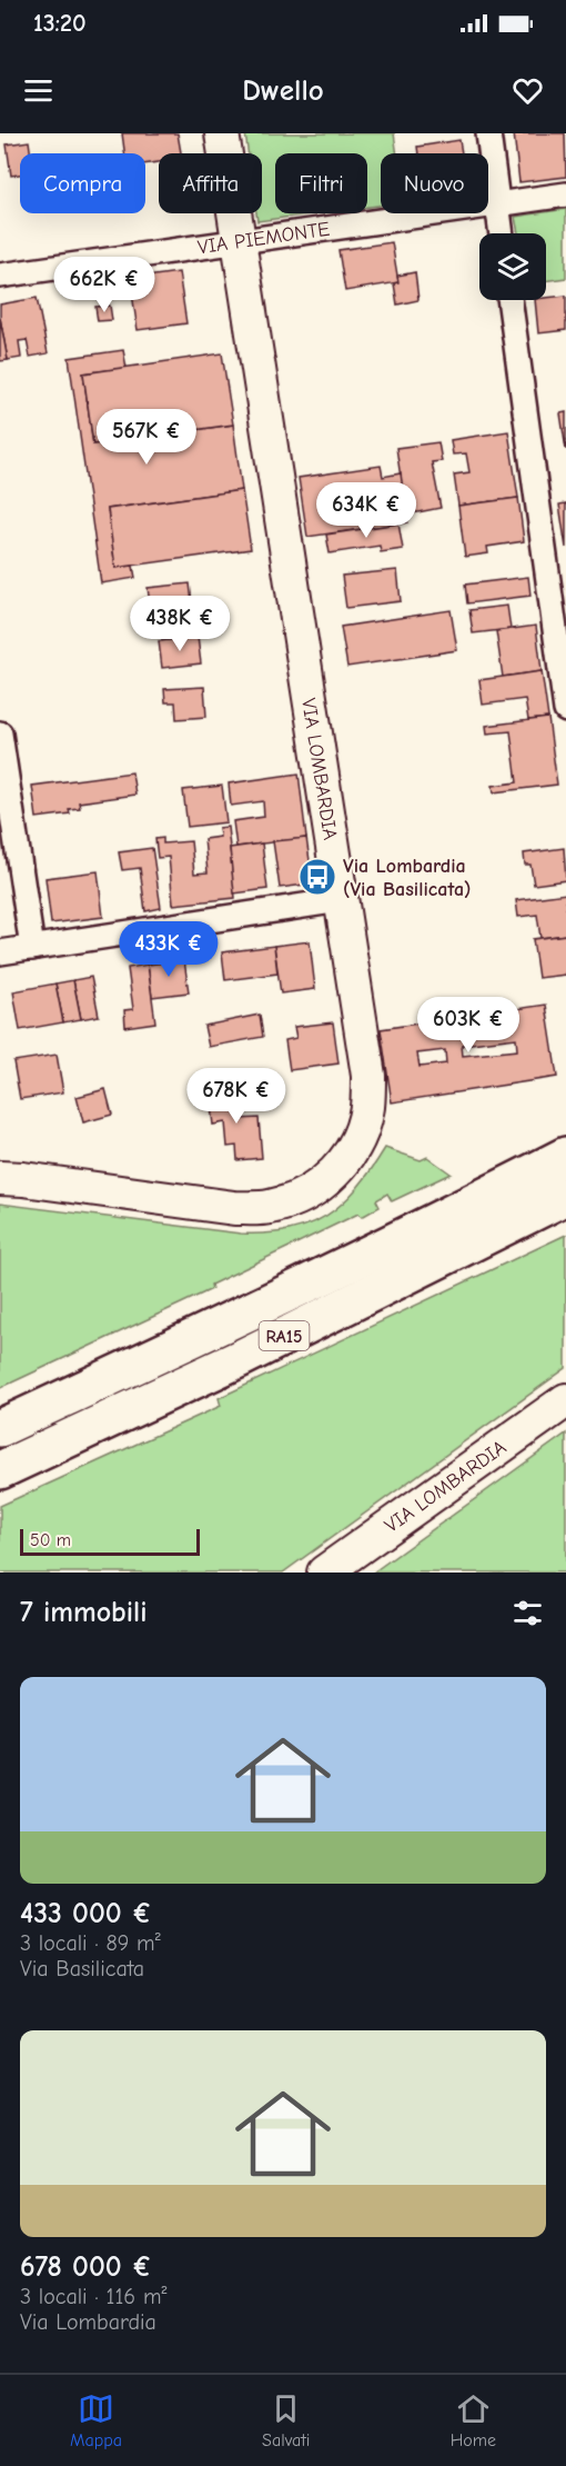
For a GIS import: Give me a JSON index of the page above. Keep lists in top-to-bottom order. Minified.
{"streets":{"highway":["RA15"],"street":["VIA PIEMONTE","VIA LOMBARDIA"]},"crossings":[["VIA PIEMONTE","VIA LOMBARDIA"]],"places":{"bus stop":["Via Lombardia (Via Basilicata)"]},"scale_bar":"50 m","page":{"status":"13:20","header":"Dwello","chip":["Compra","Affitta","Filtri","Nuovo"],"price":["662K €","567K €","634K €","438K €","433K €","603K €","678K €"],"scale":"50 m","heading":"7 immobili","list":[{"name":"433 000 €","note":"3 locali · 89 m² · Via Basilicata"},{"name":"678 000 €","note":"3 locali · 116 m² · Via Lombardia"}],"tabs":["Mappa","Salvati","Home"]}}
